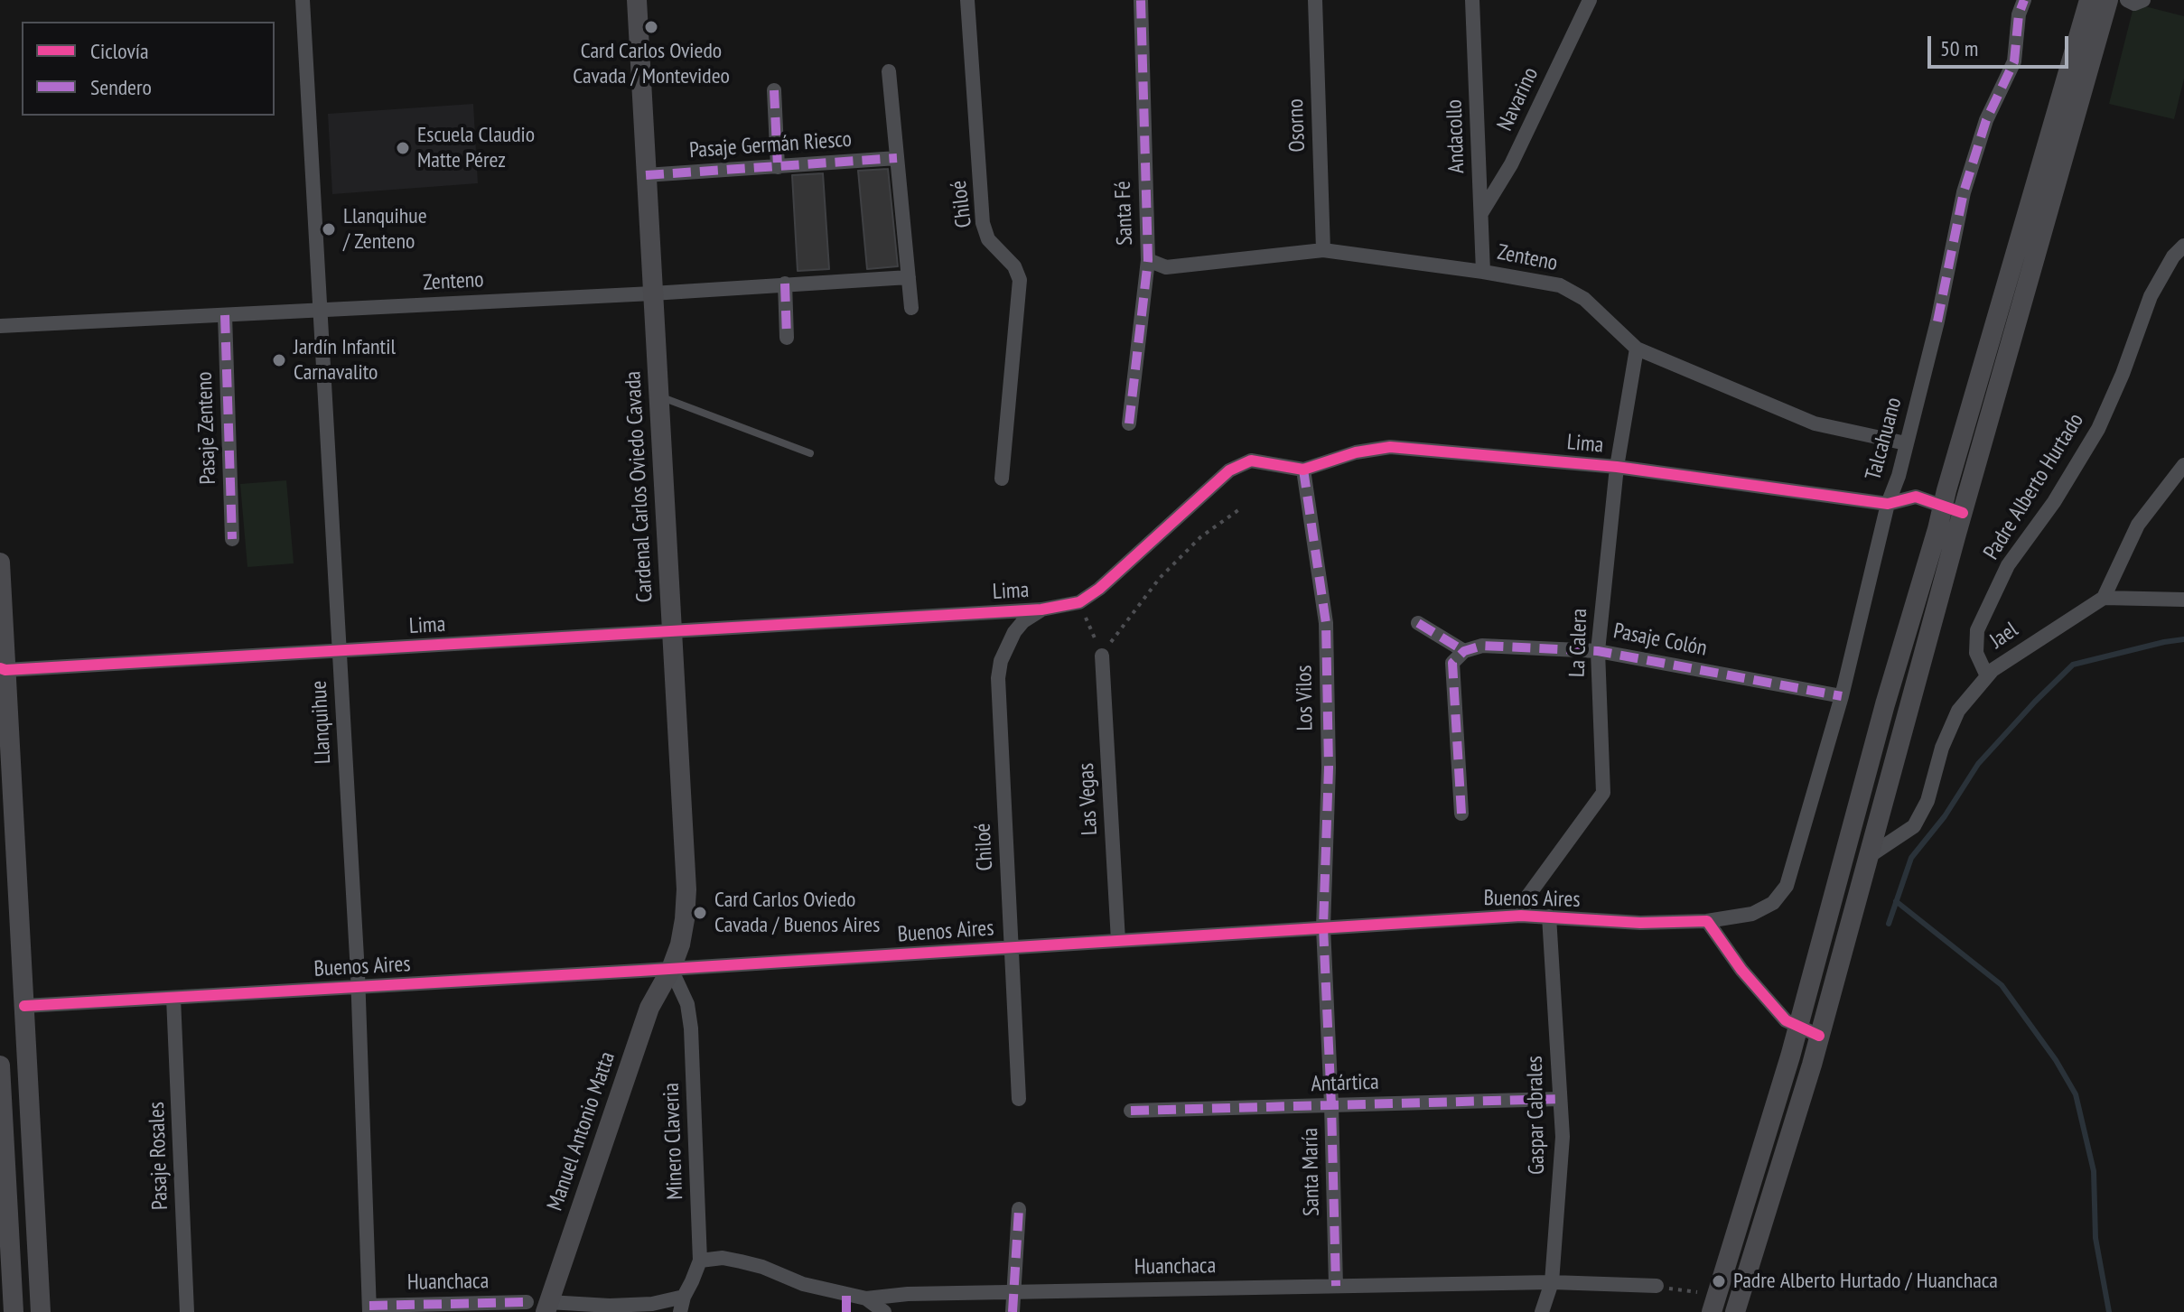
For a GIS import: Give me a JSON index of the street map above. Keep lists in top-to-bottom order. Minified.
{"streets":{"main road":["Cardenal Carlos Oviedo Cavada","Manuel Antonio Matta"],"street":["Navarino","Osorno","Andacollo","Pasaje Germán Riesco","Chiloé","Santa Fé","Zenteno","Pasaje Zenteno","Talcahuano","Lima","Padre Alberto Hurtado","Jael","Pasaje Colón","La Calera","Los Vilos","Llanquihue","Las Vegas","Buenos Aires","Antártica","Gaspar Cabrales","Minero Claveria","Pasaje Rosales","Santa María","Huanchaca"]},"crossings":[["Navarino","Andacollo"],["Osorno","Zenteno"],["Andacollo","Zenteno"],["Pasaje Germán Riesco","Cardenal Carlos Oviedo Cavada"],["Chiloé","Lima"],["Chiloé","Buenos Aires"],["Santa Fé","Zenteno"],["Zenteno","Pasaje Zenteno"],["Zenteno","Talcahuano"],["Zenteno","Cardenal Carlos Oviedo Cavada"],["Zenteno","La Calera"],["Zenteno","Llanquihue"],["Talcahuano","Lima"],["Talcahuano","Pasaje Colón"],["Talcahuano","Buenos Aires"],["Lima","Cardenal Carlos Oviedo Cavada"],["Lima","La Calera"],["Lima","Los Vilos"],["Lima","Llanquihue"],["Cardenal Carlos Oviedo Cavada","Buenos Aires"],["Cardenal Carlos Oviedo Cavada","Manuel Antonio Matta"],["Cardenal Carlos Oviedo Cavada","Minero Claveria"],["Padre Alberto Hurtado","Jael"],["Pasaje Colón","La Calera"],["La Calera","Buenos Aires"],["Los Vilos","Buenos Aires"],["Los Vilos","Santa María"],["Llanquihue","Buenos Aires"],["Llanquihue","Huanchaca"],["Las Vegas","Buenos Aires"],["Buenos Aires","Gaspar Cabrales"],["Buenos Aires","Manuel Antonio Matta"],["Buenos Aires","Minero Claveria"],["Buenos Aires","Pasaje Rosales"],["Buenos Aires","Santa María"],["Antártica","Gaspar Cabrales"],["Antártica","Santa María"],["Gaspar Cabrales","Huanchaca"],["Manuel Antonio Matta","Minero Claveria"],["Minero Claveria","Huanchaca"],["Santa María","Huanchaca"]],"places":["Card Carlos Oviedo Cavada / Montevideo","Escuela Claudio Matte Pérez","Llanquihue / Zenteno","Jardín Infantil Carnavalito","Card Carlos Oviedo Cavada / Buenos Aires","Padre Alberto Hurtado / Huanchaca"],"legend":["Ciclovía","Sendero"],"scale_bar":"50 m"}
